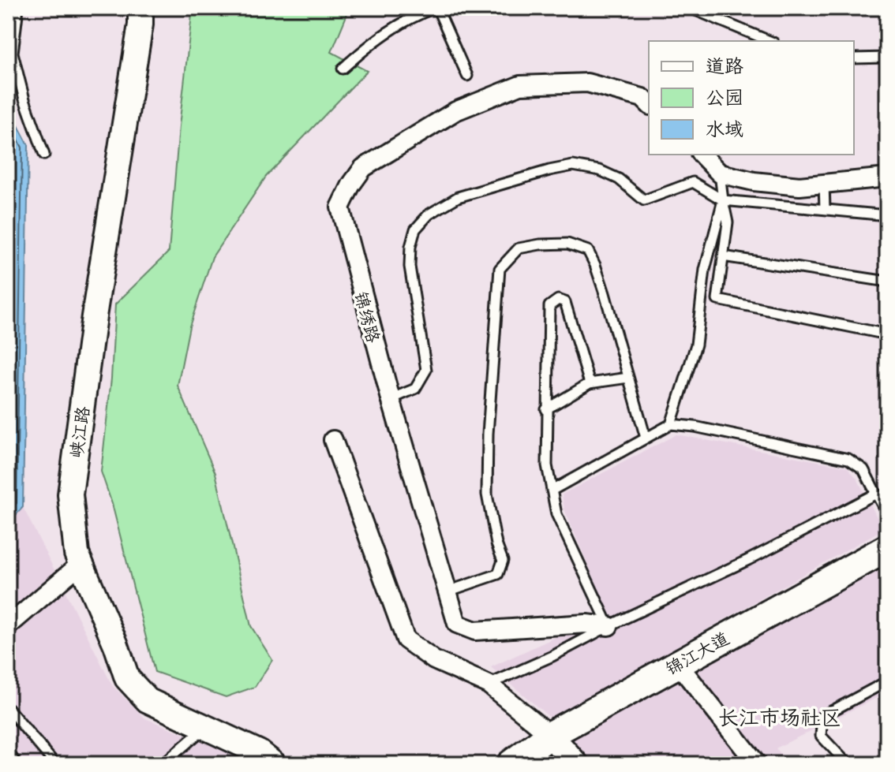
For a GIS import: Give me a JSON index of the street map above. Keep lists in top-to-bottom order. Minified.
{"streets":{"main road":["锦江大道"],"street":["锦绣路","峡江路"]},"districts":["长江市场社区"],"legend":["道路","公园","水域"]}
